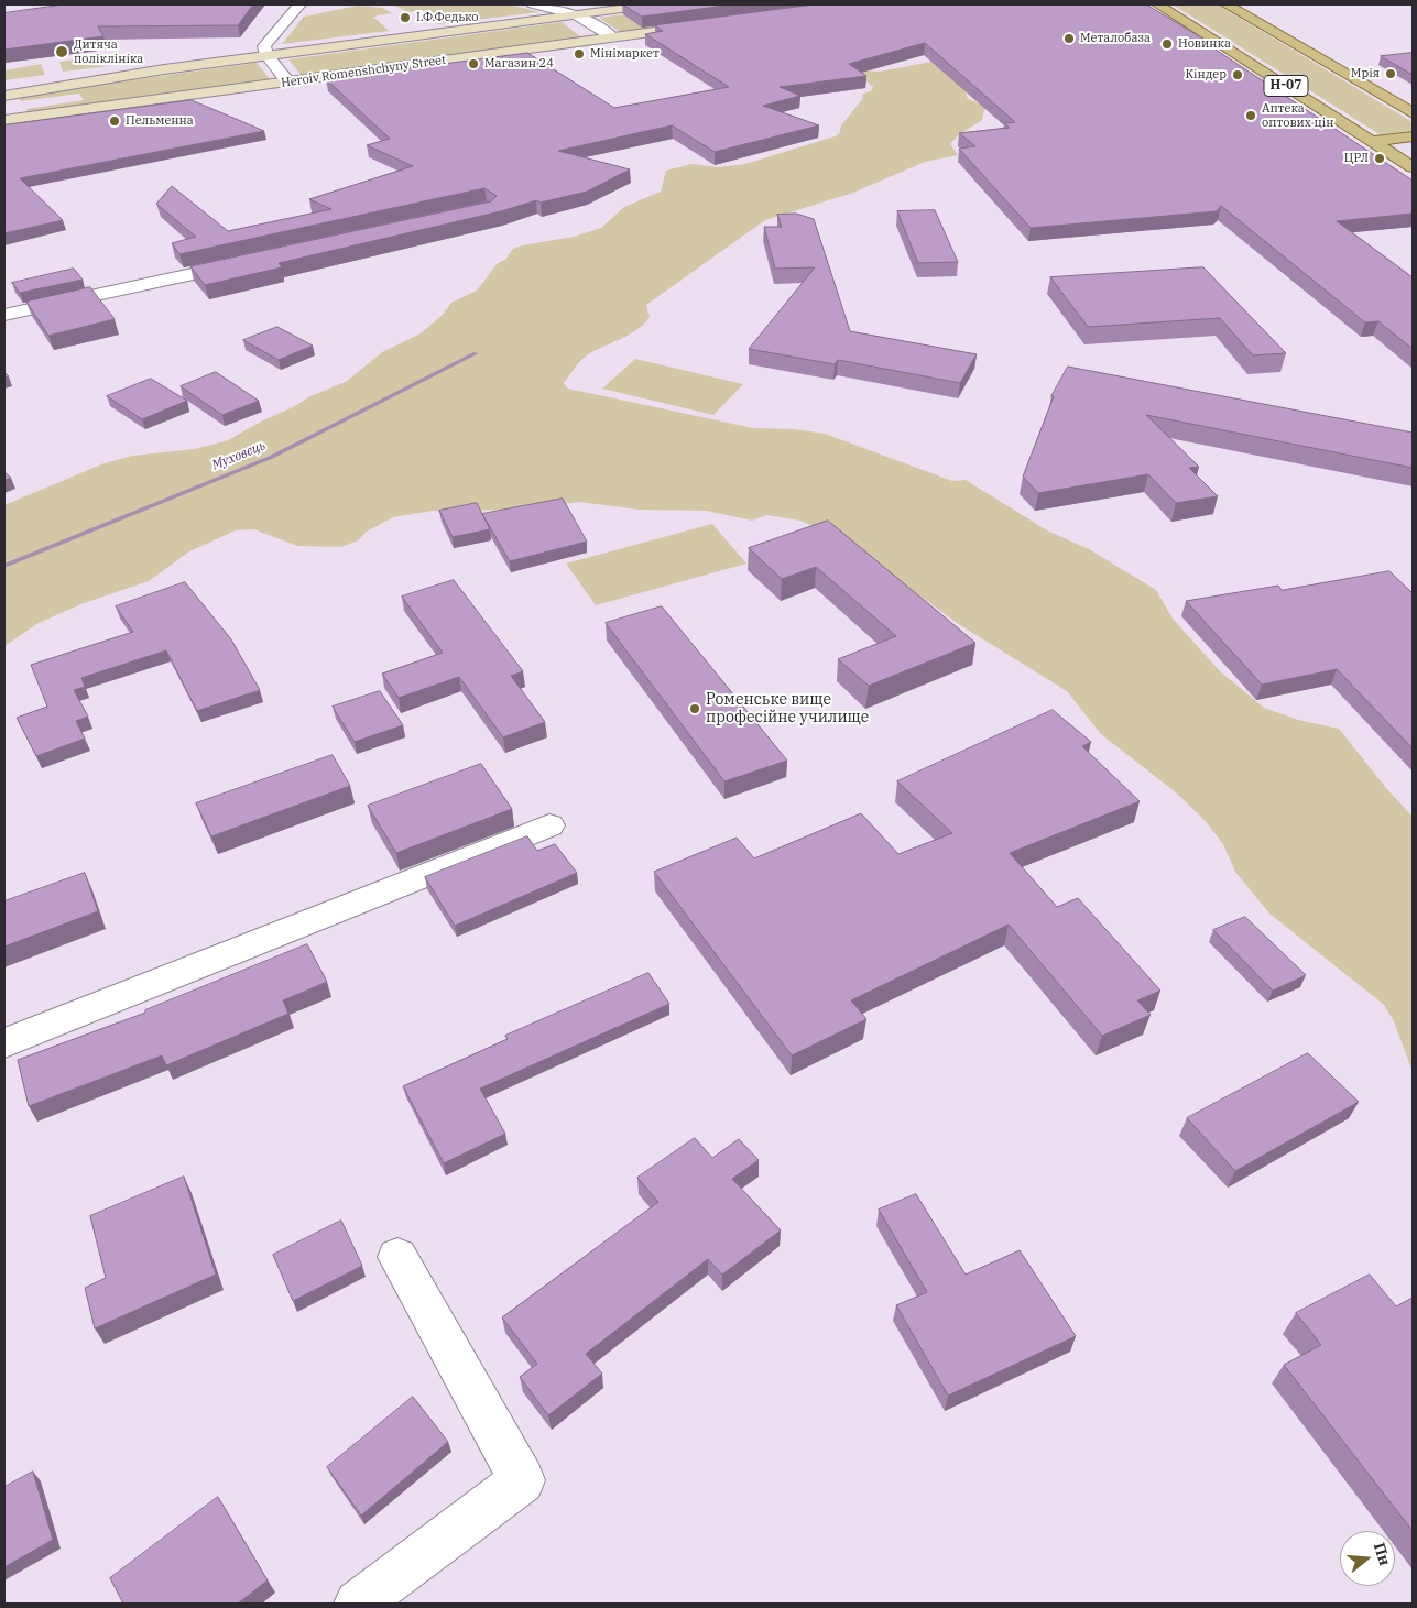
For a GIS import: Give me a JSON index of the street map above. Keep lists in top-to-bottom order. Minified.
{"streets":{"main road":["Н-07"],"street":["Heroiv Romenshchyny Street"]},"water":["Муховець"],"places":["І.Ф.Федько","Металобаза","Новинка","Дитяча поліклініка","Мінімаркет","Магазин 24","Мрія","Кіндер","Аптека оптових цін","Пельменна","ЦРЛ","Роменське вище професійне училище"],"north":"right"}
